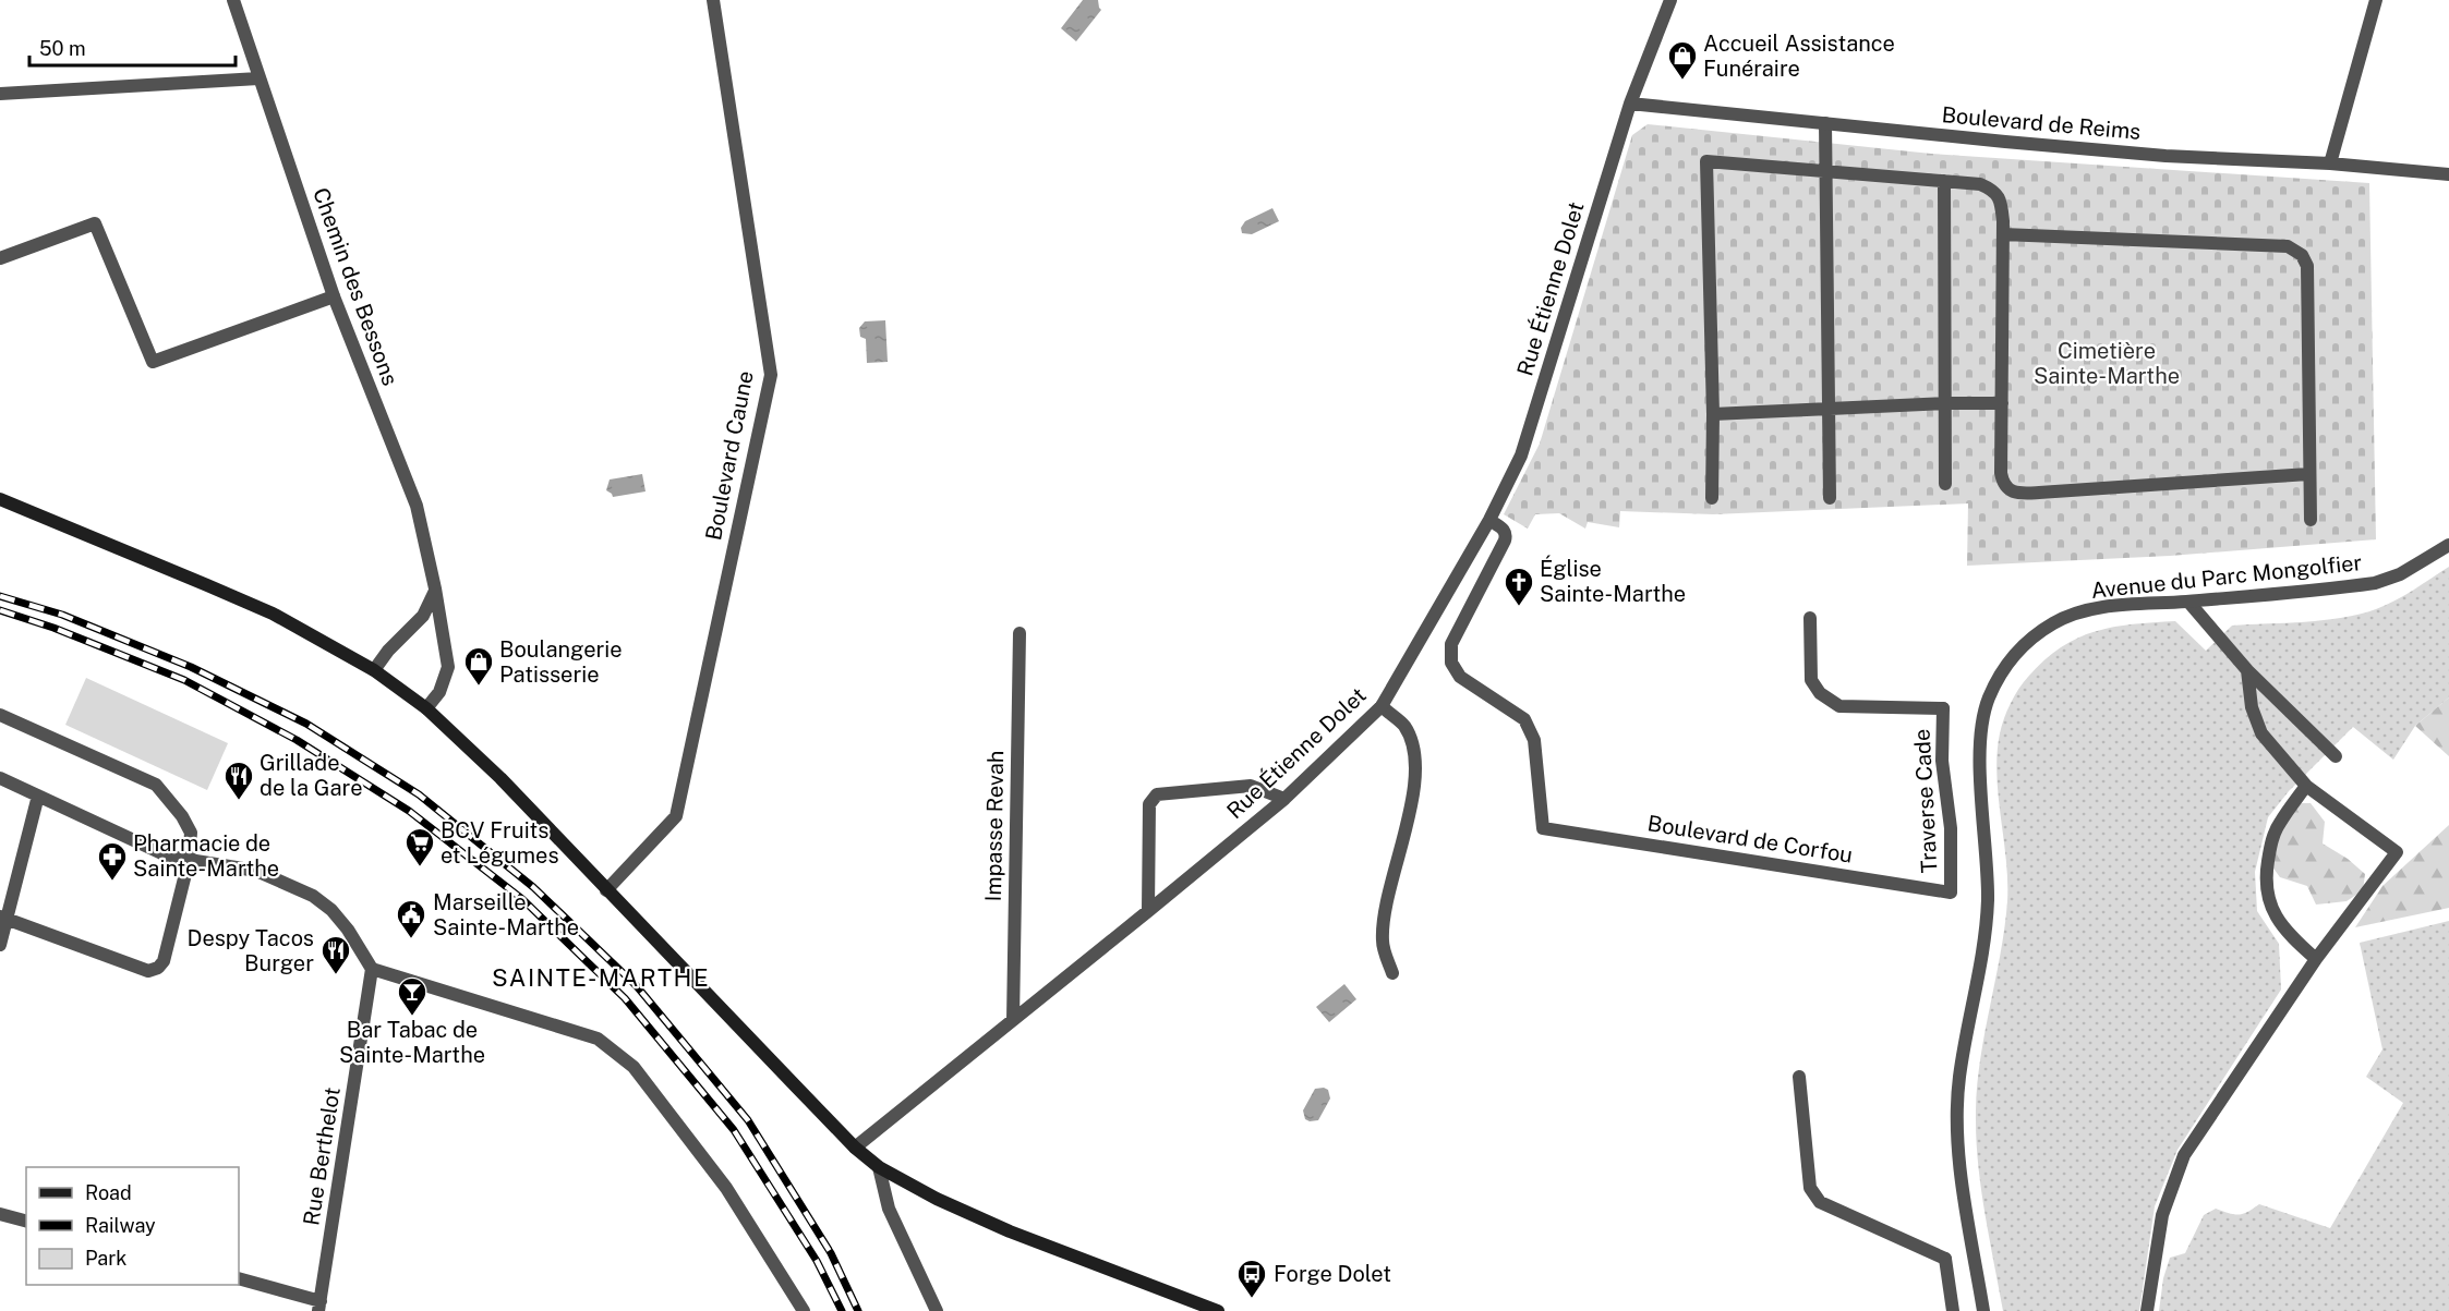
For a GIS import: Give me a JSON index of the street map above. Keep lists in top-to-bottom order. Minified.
{"streets":{"street":["Boulevard de Reims","Chemin des Bessons","Rue Étienne Dolet","Boulevard Caune","Avenue du Parc Mongolfier","Traverse Cade","Impasse Revah","Boulevard de Corfou","Rue Berthelot"]},"crossings":[["Boulevard de Reims","Rue Étienne Dolet"],["Rue Étienne Dolet","Impasse Revah"],["Rue Étienne Dolet","Boulevard de Corfou"],["Traverse Cade","Boulevard de Corfou"]],"districts":["SAINTE-MARTHE"],"parks":["Cimetière Sainte-Marthe"],"places":{"shop":["Accueil Assistance Funéraire","Boulangerie Patisserie"],"church":["Église Sainte-Marthe"],"restaurant":["Grillade de la Gare","Despy Tacos Burger"],"supermarket":["BCV Fruits et Légumes"],"pharmacy":["Pharmacie de Sainte-Marthe"],"public building":["Marseille Sainte-Marthe"],"bar":["Bar Tabac de Sainte-Marthe"],"bus stop":["Forge Dolet"]},"legend":["Road","Railway","Park"],"scale_bar":"50 m"}
